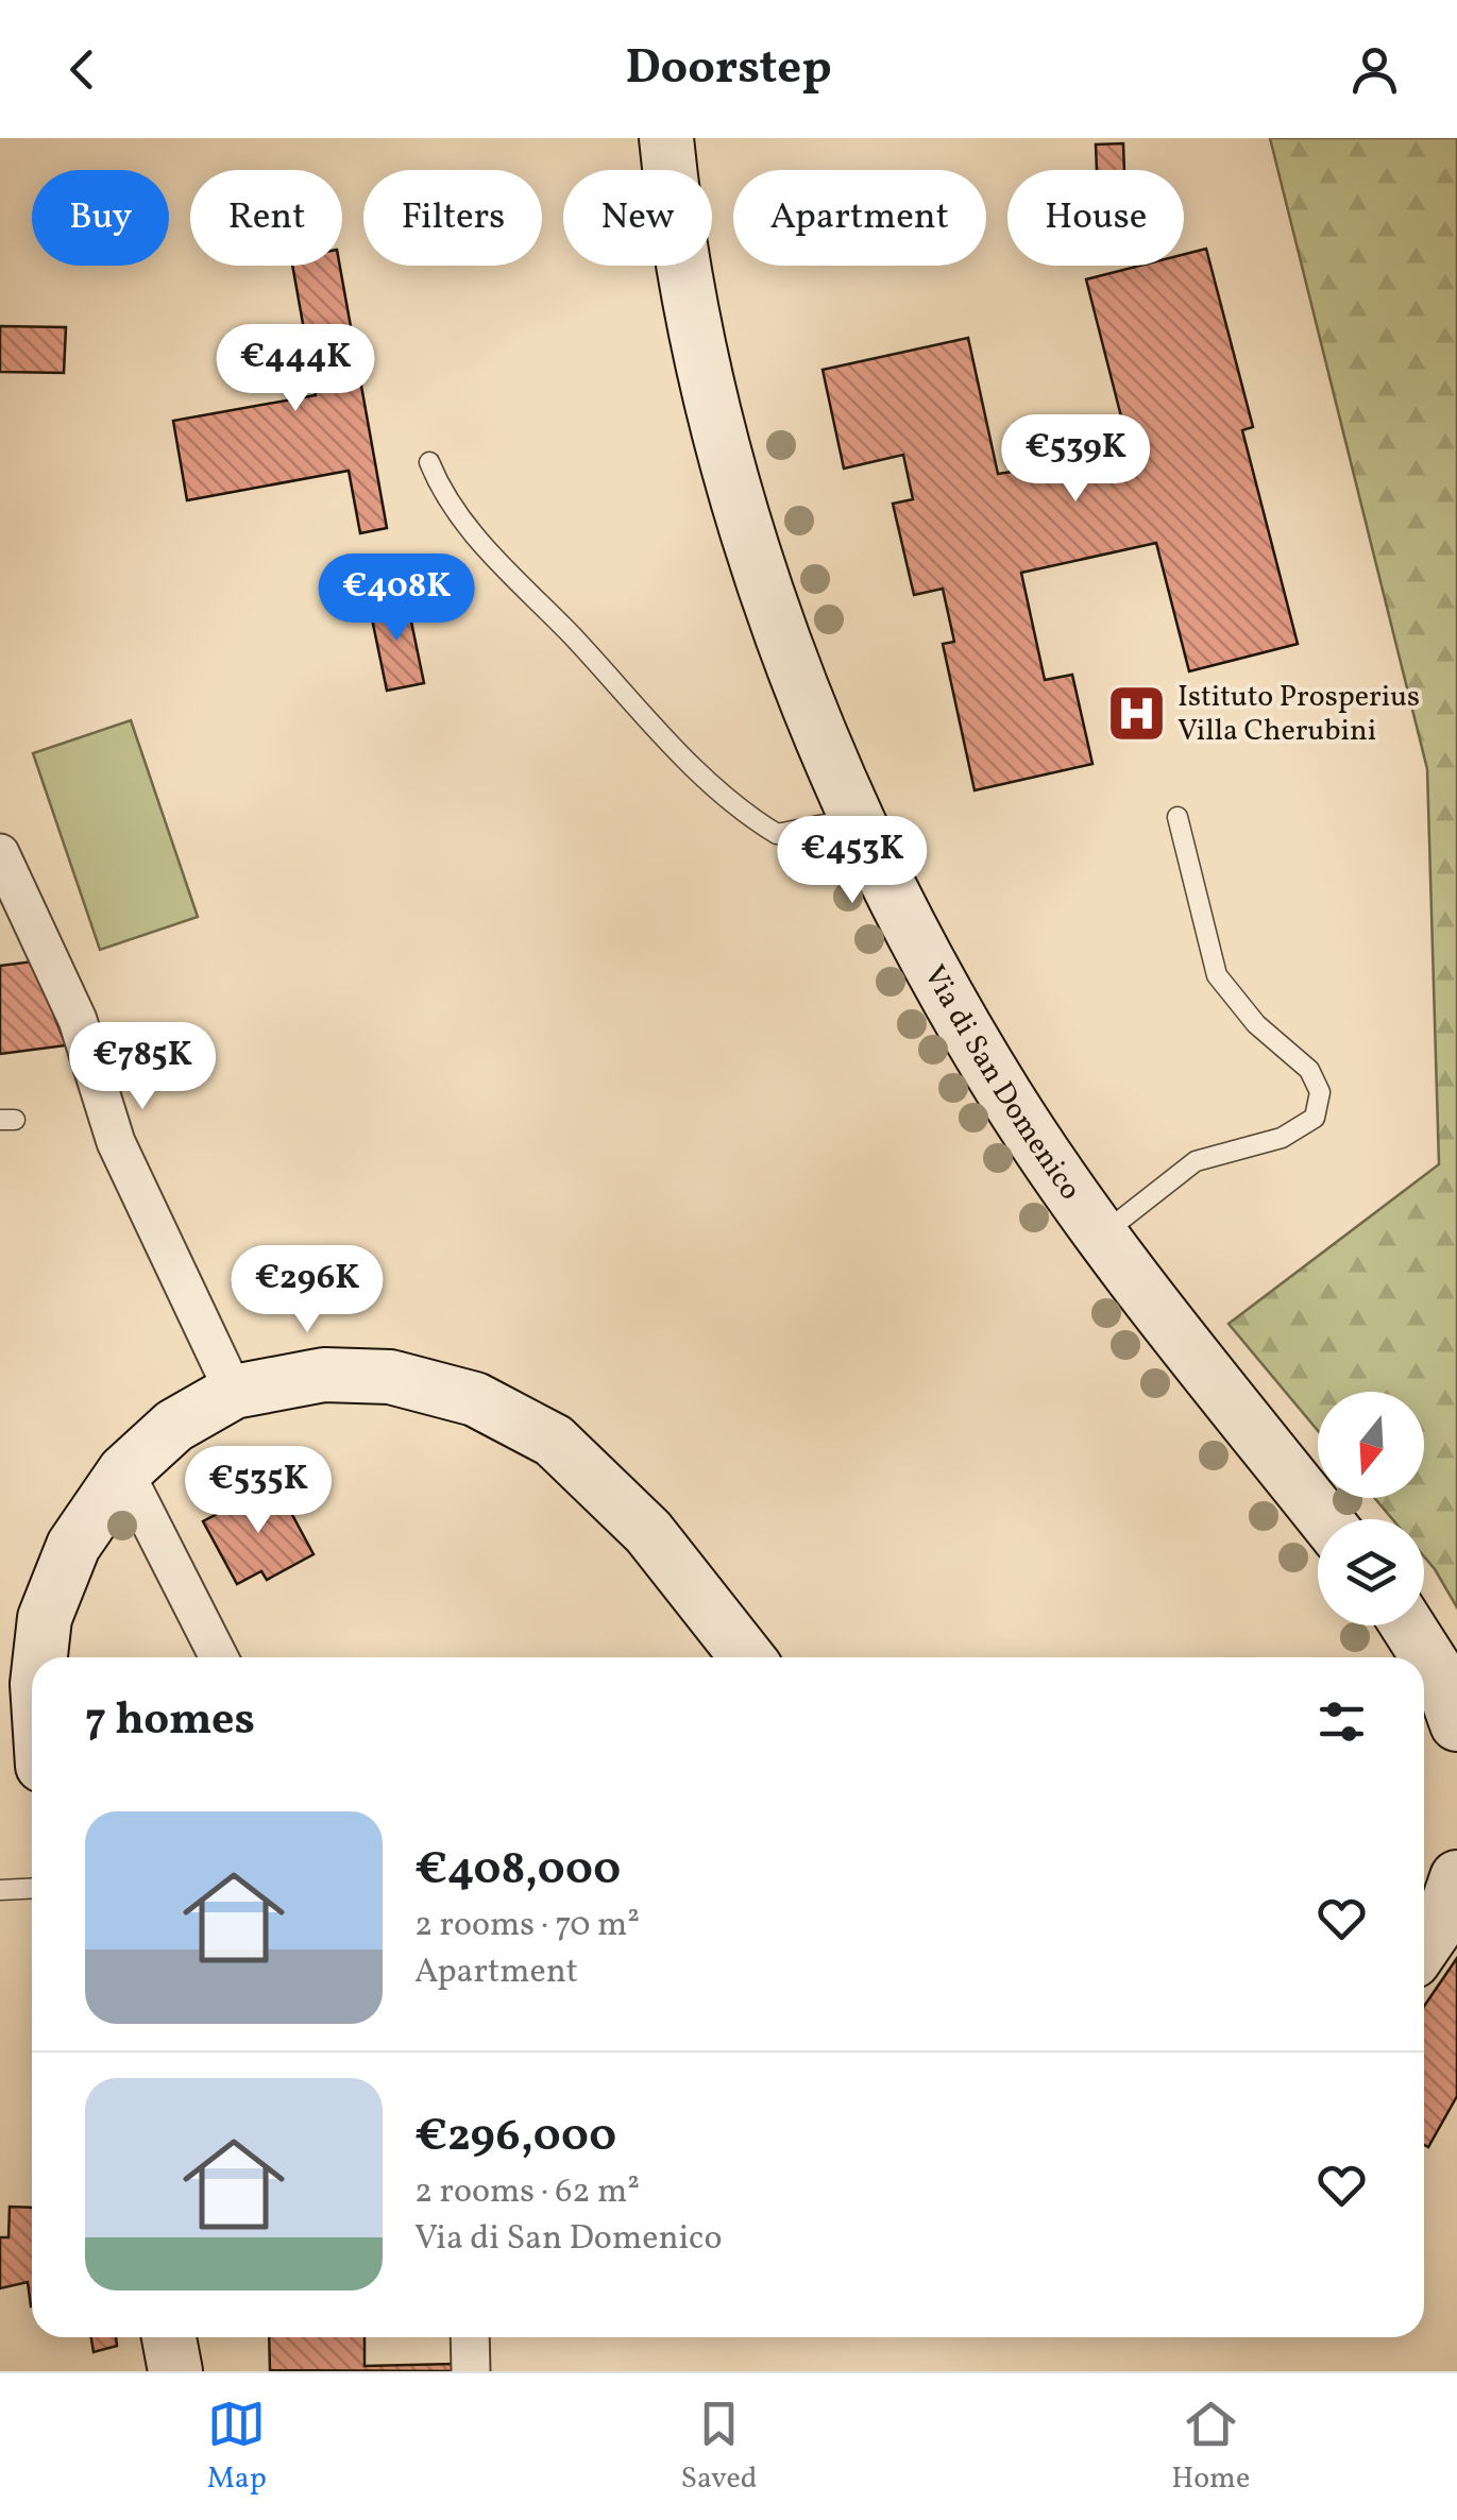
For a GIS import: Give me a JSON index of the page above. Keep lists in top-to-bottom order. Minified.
{"streets":{"main road":["Via di San Domenico"]},"places":{"hospital":["Istituto Prosperius Villa Cherubini"]},"north":"bottom","page":{"header":"Doorstep","chip":["Buy","Rent","Filters","New","Apartment","House"],"price":["€444K","€539K","€408K","€453K","€785K","€296K","€535K"],"heading":"7 homes","list":[{"name":"€408,000","note":"2 rooms · 70 m² · Apartment"},{"name":"€296,000","note":"2 rooms · 62 m² · Via di San Domenico"}],"tabs":["Map","Saved","Home"]}}
